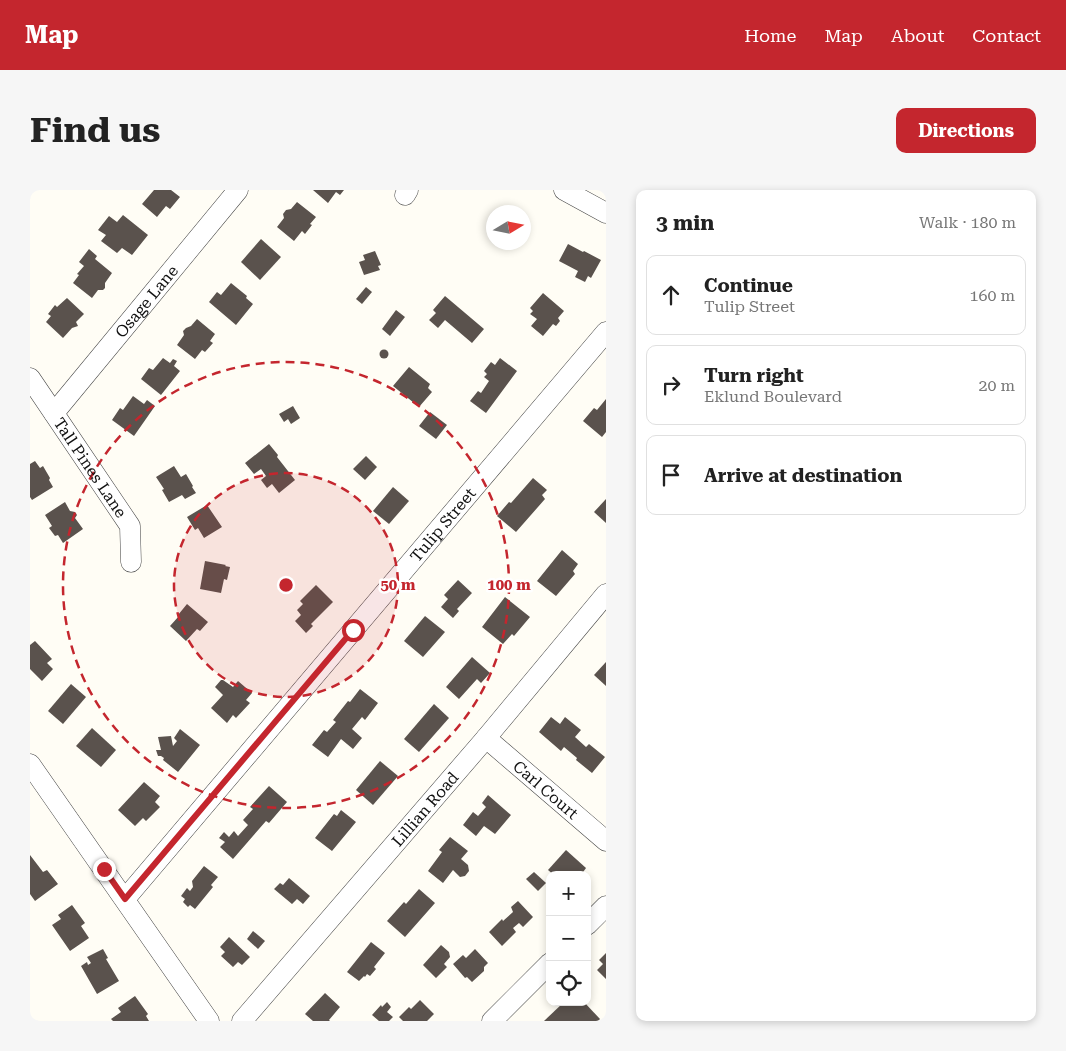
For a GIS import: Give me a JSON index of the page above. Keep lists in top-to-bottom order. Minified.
{"streets":{"street":["Osage Lane","Tall Pines Lane","Tulip Street","Carl Court","Lillian Road"]},"crossings":[["Osage Lane","Tall Pines Lane"],["Carl Court","Lillian Road"]],"north":"right","page":{"header":"Map","nav":["Home","Map","About","Contact"],"buttons":"Directions","title":"Find us","heading":["3 min","Walk · 180 m"],"list":[["Continue","Tulip Street","160 m"],["Turn right","Eklund Boulevard","20 m"],"Arrive at destination"],"map_buttons":["+","−"]},"rings":["50 m","100 m"]}
